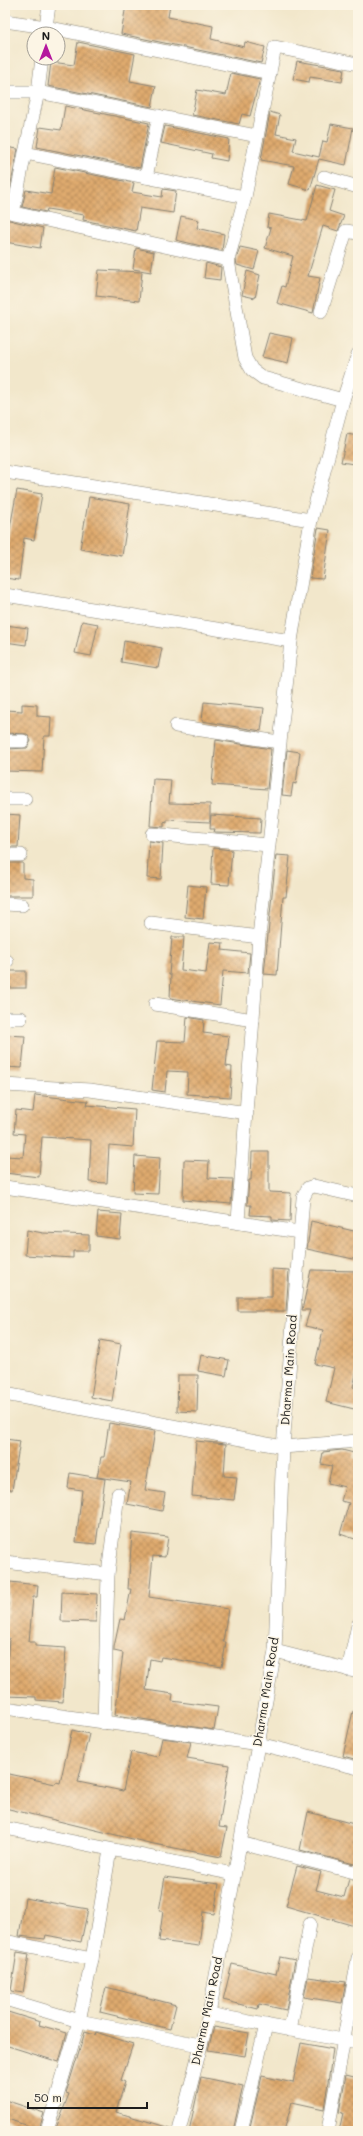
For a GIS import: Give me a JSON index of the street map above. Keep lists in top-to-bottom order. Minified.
{"streets":{"street":["Dharma Main Road"]},"scale_bar":"50 m","north":"top"}
